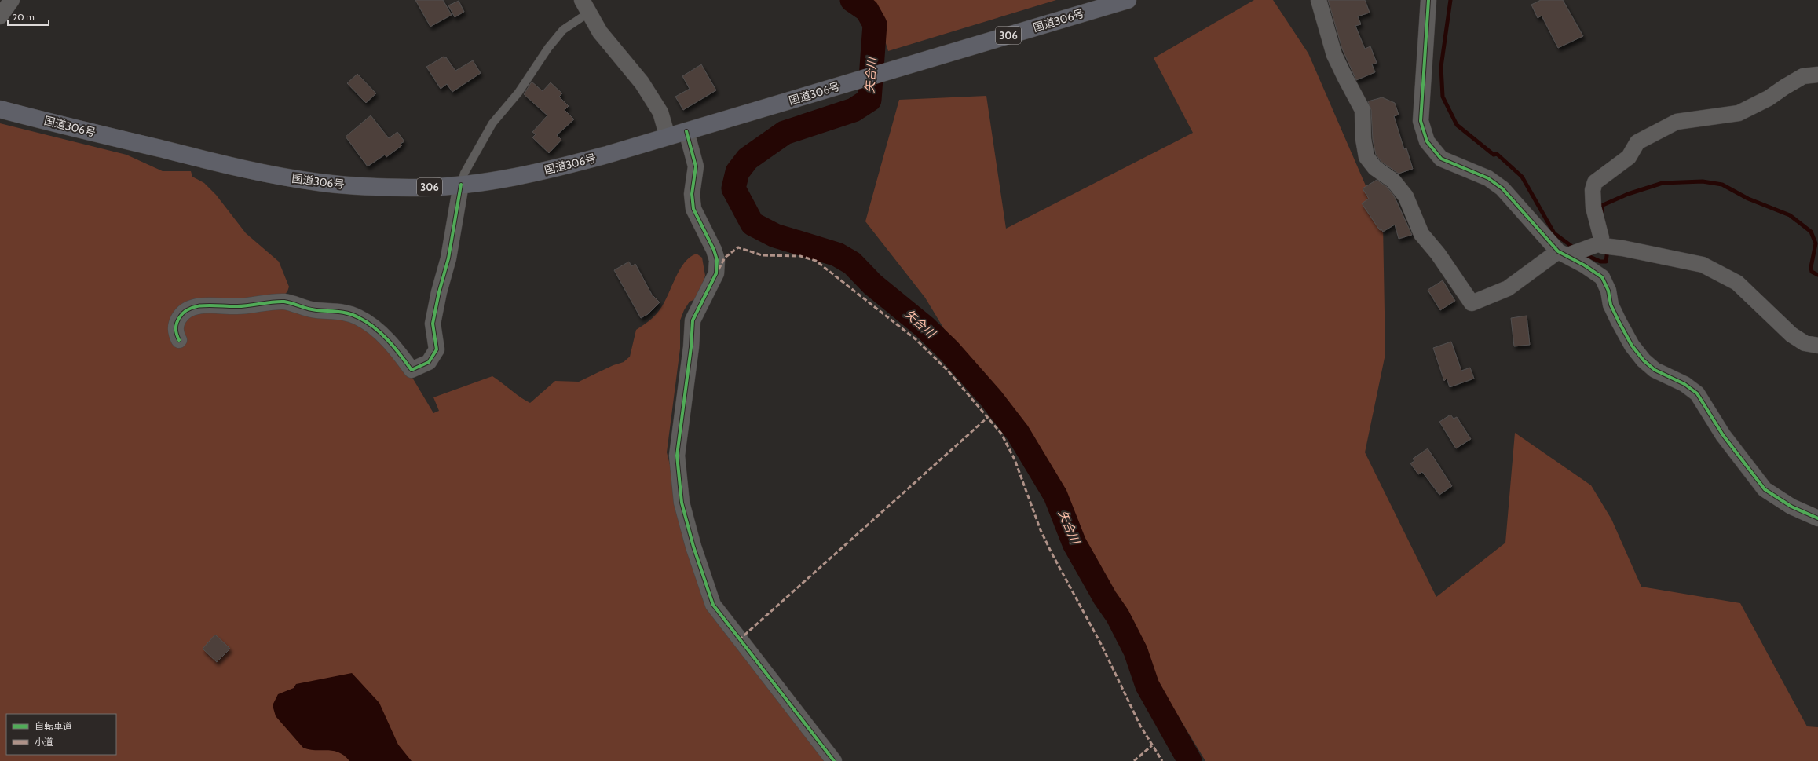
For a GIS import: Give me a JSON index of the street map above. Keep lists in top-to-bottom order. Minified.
{"streets":{"highway":["国道306号","306"]},"water":["矢合川"],"legend":["自転車道","小道"],"scale_bar":"20 m"}
